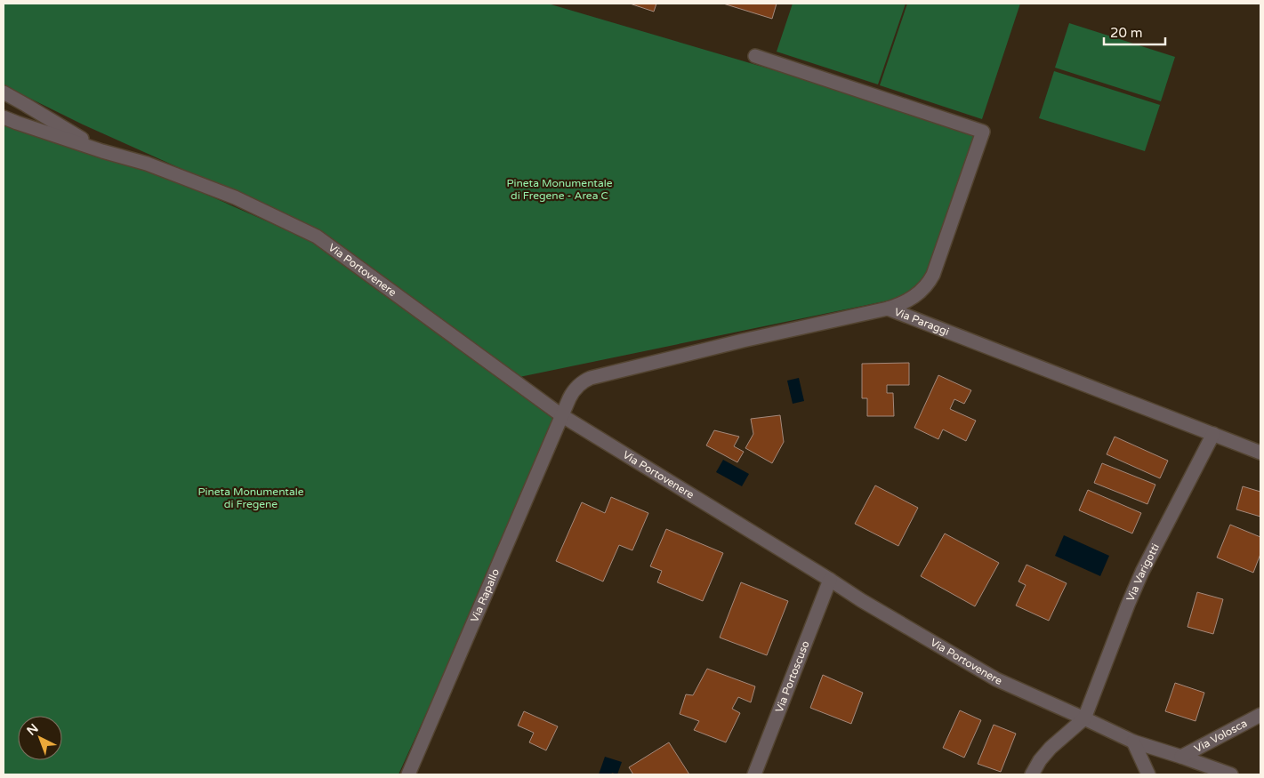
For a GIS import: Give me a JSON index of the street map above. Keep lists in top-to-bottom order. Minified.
{"streets":{"street":["Via Portovenere","Via Paraggi","Via Varigotti","Via Rapallo","Via Portoscuso","Via Volosca"]},"crossings":[["Via Portovenere","Via Paraggi"],["Via Portovenere","Via Varigotti"],["Via Portovenere","Via Rapallo"],["Via Portovenere","Via Portoscuso"],["Via Portovenere","Via Volosca"],["Via Paraggi","Via Varigotti"],["Via Paraggi","Via Rapallo"]],"parks":["Pineta Monumentale di Fregene - Area C","Pineta Monumentale di Fregene"],"scale_bar":"20 m","north":"top left"}
